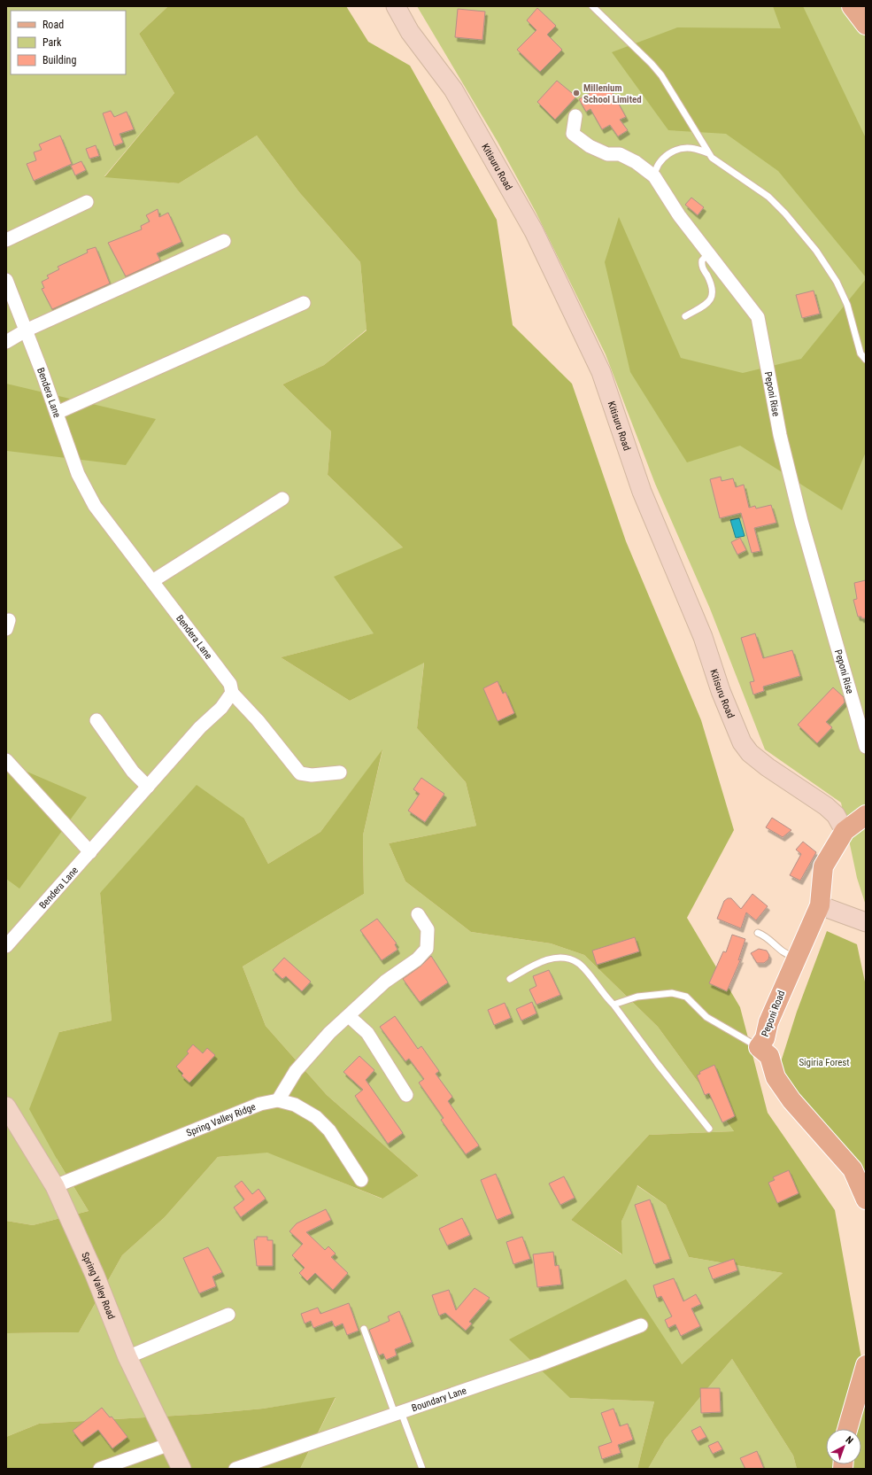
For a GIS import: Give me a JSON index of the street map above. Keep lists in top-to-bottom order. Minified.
{"streets":{"main road":["Peponi Road"],"street":["Kitisuru Road","Bendera Lane","Peponi Rise","Spring Valley Ridge","Spring Valley Road","Boundary Lane"]},"crossings":[["Kitisuru Road","Peponi Road"],["Spring Valley Ridge","Spring Valley Road"]],"parks":["Sigiria Forest"],"places":["Millenium School Limited"],"legend":["Road","Park","Building"],"north":"top right"}
